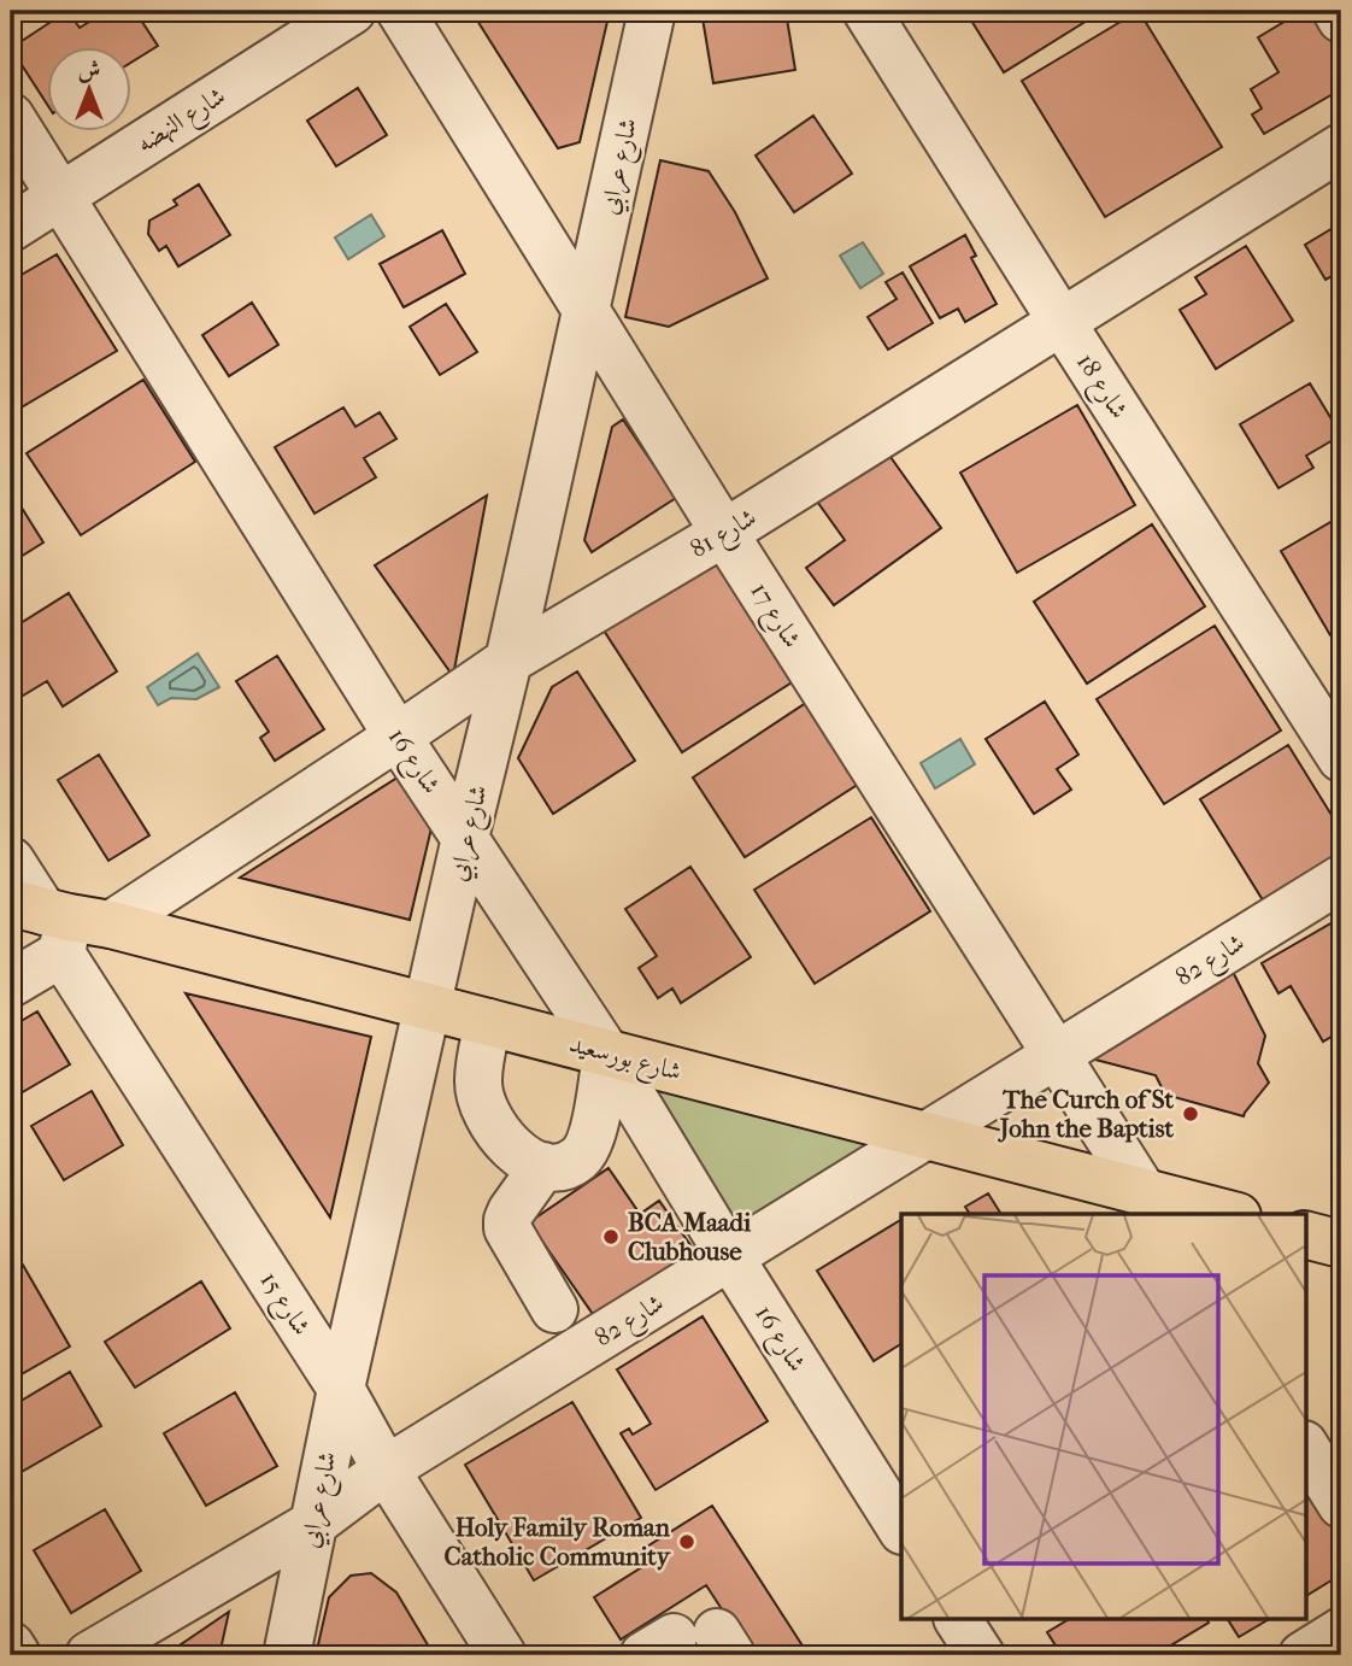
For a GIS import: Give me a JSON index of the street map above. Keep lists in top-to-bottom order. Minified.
{"streets":{"main road":["شارع بورسعيد"],"street":["شارع النهضه","شارع عرابي","شارع 18","شارع 81","شارع 17","شارع 16","شارع 82","شارع 15"]},"crossings":[["شارع النهضه","شارع 16"],["شارع عرابي","شارع 81"],["شارع عرابي","شارع 17"],["شارع عرابي","شارع 16"],["شارع عرابي","شارع 82"],["شارع عرابي","شارع بورسعيد"],["شارع عرابي","شارع 15"],["شارع 18","شارع 81"],["شارع 81","شارع 17"],["شارع 81","شارع 16"],["شارع 81","شارع بورسعيد"],["شارع 81","شارع 15"],["شارع 17","شارع 82"],["شارع 17","شارع بورسعيد"],["شارع 16","شارع 82"],["شارع 16","شارع بورسعيد"],["شارع 82","شارع بورسعيد"],["شارع 82","شارع 15"],["شارع بورسعيد","شارع 15"]],"places":["The Curch of St John the Baptist","BCA Maadi Clubhouse","Holy Family Roman Catholic Community"],"north":"top"}
